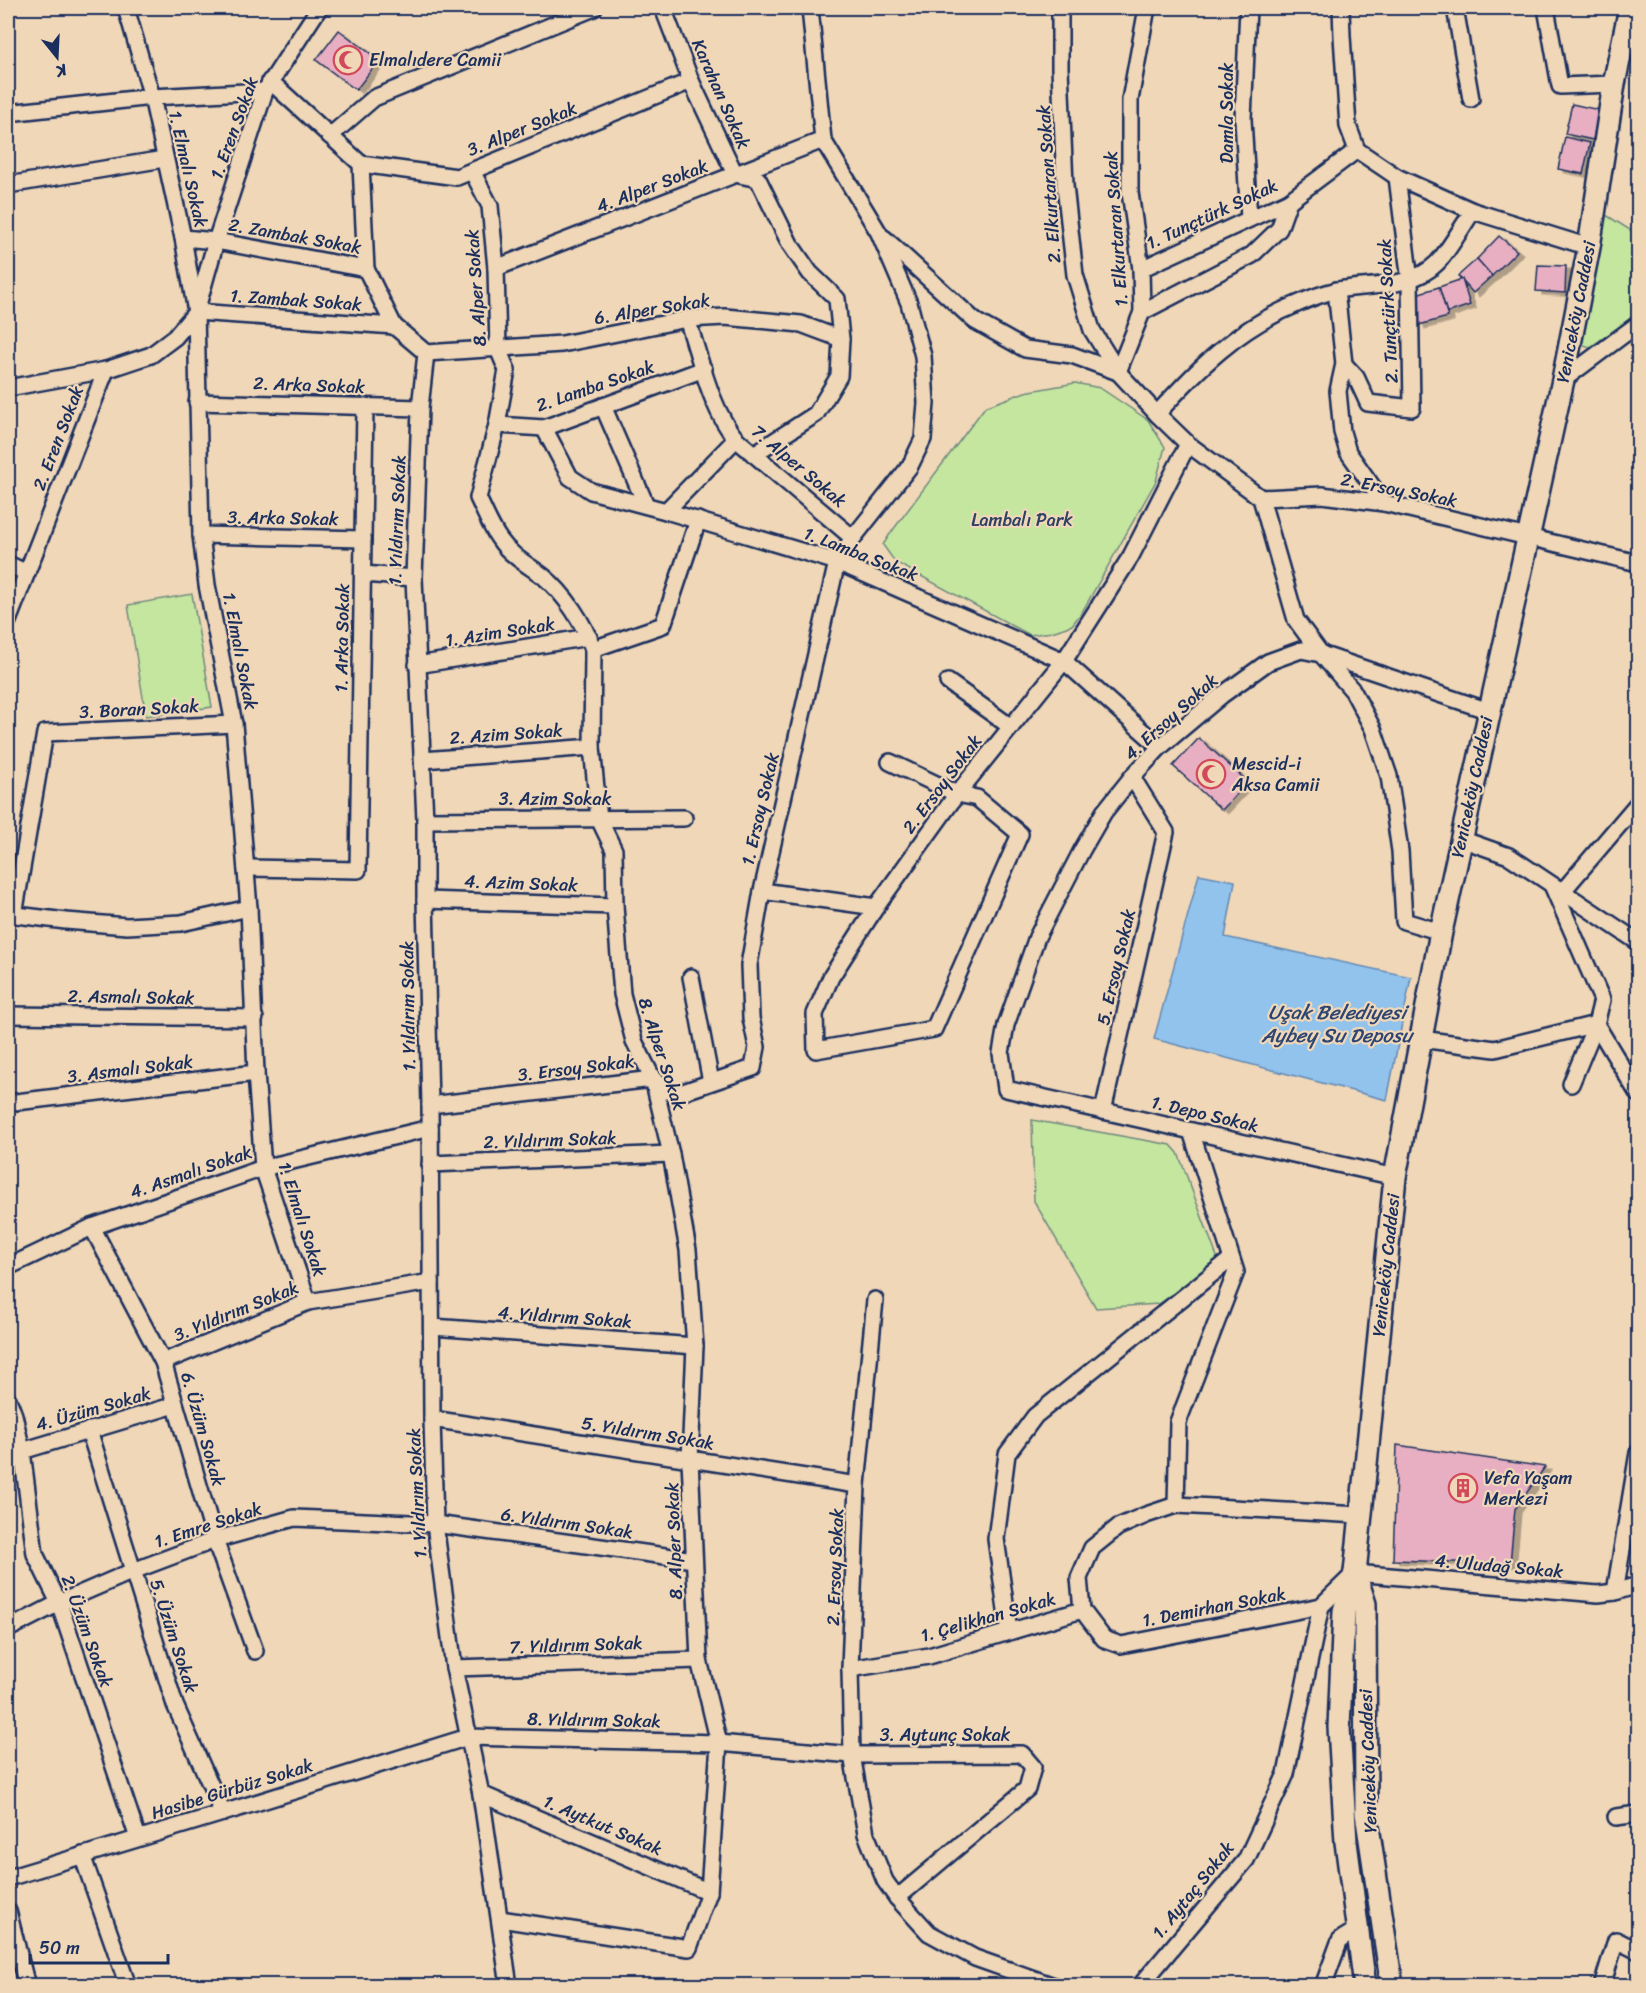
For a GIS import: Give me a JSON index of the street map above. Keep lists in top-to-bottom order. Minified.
{"streets":{"street":["Karahan Sokak","Damla Sokak","1. Eren Sokak","3. Alper Sokak","1. Elmalı Sokak","2. Elkurtaran Sokak","4. Alper Sokak","1. Tunçtürk Sokak","1. Elkurtaran Sokak","2. Zambak Sokak","8. Alper Sokak","1. Zambak Sokak","6. Alper Sokak","2. Tunçtürk Sokak","Yeniceköy Caddesi","2. Arka Sokak","2. Lamba Sokak","2. Eren Sokak","7. Alper Sokak","2. Ersoy Sokak","3. Arka Sokak","1. Yıldırım Sokak","1. Lamba Sokak","1. Azim Sokak","1. Arka Sokak","3. Boran Sokak","4. Ersoy Sokak","2. Azim Sokak","3. Azim Sokak","1. Ersoy Sokak","4. Azim Sokak","5. Ersoy Sokak","2. Asmalı Sokak","3. Ersoy Sokak","3. Asmalı Sokak","1. Depo Sokak","2. Yıldırım Sokak","4. Asmalı Sokak","3. Yıldırım Sokak","4. Yıldırım Sokak","4. Üzüm Sokak","6. Üzüm Sokak","5. Yıldırım Sokak","6. Yıldırım Sokak","1. Emre Sokak","4. Uludağ Sokak","1. Demirhan Sokak","1. Çelikhan Sokak","2. Üzüm Sokak","5. Üzüm Sokak","7. Yıldırım Sokak","8. Yıldırım Sokak","3. Aytunç Sokak","Hasibe Gürbüz Sokak","1. Aytkut Sokak","1. Aytaç Sokak"]},"crossings":[["Karahan Sokak","3. Alper Sokak"],["Karahan Sokak","4. Alper Sokak"],["Karahan Sokak","6. Alper Sokak"],["Damla Sokak","1. Tunçtürk Sokak"],["1. Eren Sokak","1. Elmalı Sokak"],["1. Eren Sokak","2. Zambak Sokak"],["1. Eren Sokak","1. Zambak Sokak"],["1. Eren Sokak","2. Eren Sokak"],["3. Alper Sokak","8. Alper Sokak"],["1. Elmalı Sokak","2. Zambak Sokak"],["1. Elmalı Sokak","1. Zambak Sokak"],["1. Elmalı Sokak","2. Arka Sokak"],["1. Elmalı Sokak","3. Arka Sokak"],["1. Elmalı Sokak","1. Arka Sokak"],["1. Elmalı Sokak","3. Boran Sokak"],["1. Elmalı Sokak","2. Asmalı Sokak"],["1. Elmalı Sokak","3. Asmalı Sokak"],["1. Elmalı Sokak","4. Asmalı Sokak"],["1. Elmalı Sokak","3. Yıldırım Sokak"],["2. Elkurtaran Sokak","1. Elkurtaran Sokak"],["2. Elkurtaran Sokak","2. Ersoy Sokak"],["4. Alper Sokak","8. Alper Sokak"],["1. Tunçtürk Sokak","1. Elkurtaran Sokak"],["8. Alper Sokak","6. Alper Sokak"],["8. Alper Sokak","2. Lamba Sokak"],["8. Alper Sokak","1. Yıldırım Sokak"],["8. Alper Sokak","1. Azim Sokak"],["8. Alper Sokak","2. Azim Sokak"],["8. Alper Sokak","3. Azim Sokak"],["8. Alper Sokak","4. Azim Sokak"],["8. Alper Sokak","3. Ersoy Sokak"],["8. Alper Sokak","2. Yıldırım Sokak"],["8. Alper Sokak","4. Yıldırım Sokak"],["8. Alper Sokak","5. Yıldırım Sokak"],["8. Alper Sokak","6. Yıldırım Sokak"],["8. Alper Sokak","7. Yıldırım Sokak"],["8. Alper Sokak","8. Yıldırım Sokak"],["8. Alper Sokak","1. Aytkut Sokak"],["6. Alper Sokak","7. Alper Sokak"],["6. Alper Sokak","1. Yıldırım Sokak"],["Yeniceköy Caddesi","2. Ersoy Sokak"],["Yeniceköy Caddesi","4. Ersoy Sokak"],["Yeniceköy Caddesi","1. Depo Sokak"],["Yeniceköy Caddesi","4. Uludağ Sokak"],["Yeniceköy Caddesi","1. Çelikhan Sokak"],["2. Arka Sokak","1. Yıldırım Sokak"],["2. Arka Sokak","1. Arka Sokak"],["2. Lamba Sokak","7. Alper Sokak"],["2. Lamba Sokak","1. Lamba Sokak"],["2. Ersoy Sokak","1. Lamba Sokak"],["2. Ersoy Sokak","5. Yıldırım Sokak"],["2. Ersoy Sokak","1. Çelikhan Sokak"],["2. Ersoy Sokak","8. Yıldırım Sokak"],["2. Ersoy Sokak","3. Aytunç Sokak"],["3. Arka Sokak","1. Arka Sokak"],["1. Yıldırım Sokak","1. Azim Sokak"],["1. Yıldırım Sokak","2. Azim Sokak"],["1. Yıldırım Sokak","3. Azim Sokak"],["1. Yıldırım Sokak","4. Azim Sokak"],["1. Yıldırım Sokak","3. Ersoy Sokak"],["1. Yıldırım Sokak","2. Yıldırım Sokak"],["1. Yıldırım Sokak","4. Asmalı Sokak"],["1. Yıldırım Sokak","3. Yıldırım Sokak"],["1. Yıldırım Sokak","4. Yıldırım Sokak"],["1. Yıldırım Sokak","5. Yıldırım Sokak"],["1. Yıldırım Sokak","6. Yıldırım Sokak"],["1. Yıldırım Sokak","1. Emre Sokak"],["1. Yıldırım Sokak","7. Yıldırım Sokak"],["1. Yıldırım Sokak","8. Yıldırım Sokak"],["1. Yıldırım Sokak","Hasibe Gürbüz Sokak"],["1. Yıldırım Sokak","1. Aytkut Sokak"],["1. Lamba Sokak","1. Azim Sokak"],["1. Lamba Sokak","4. Ersoy Sokak"],["1. Lamba Sokak","1. Ersoy Sokak"],["4. Ersoy Sokak","5. Ersoy Sokak"],["4. Ersoy Sokak","1. Depo Sokak"],["1. Ersoy Sokak","3. Ersoy Sokak"],["5. Ersoy Sokak","1. Depo Sokak"],["4. Asmalı Sokak","6. Üzüm Sokak"],["3. Yıldırım Sokak","6. Üzüm Sokak"],["4. Üzüm Sokak","6. Üzüm Sokak"],["4. Üzüm Sokak","2. Üzüm Sokak"],["4. Üzüm Sokak","5. Üzüm Sokak"],["6. Üzüm Sokak","1. Emre Sokak"],["6. Yıldırım Sokak","1. Emre Sokak"],["1. Emre Sokak","2. Üzüm Sokak"],["1. Emre Sokak","5. Üzüm Sokak"],["1. Demirhan Sokak","1. Çelikhan Sokak"],["1. Demirhan Sokak","1. Aytaç Sokak"],["2. Üzüm Sokak","Hasibe Gürbüz Sokak"],["5. Üzüm Sokak","Hasibe Gürbüz Sokak"],["8. Yıldırım Sokak","3. Aytunç Sokak"],["8. Yıldırım Sokak","Hasibe Gürbüz Sokak"]],"water":["Uşak Belediyesi Aybey Su Deposu"],"parks":["Lambalı Park"],"places":{"mosque":["Elmalıdere Camii","Mescid-i Aksa Camii"],"building":["Vefa Yaşam Merkezi"]},"scale_bar":"50 m","north":"bottom"}
